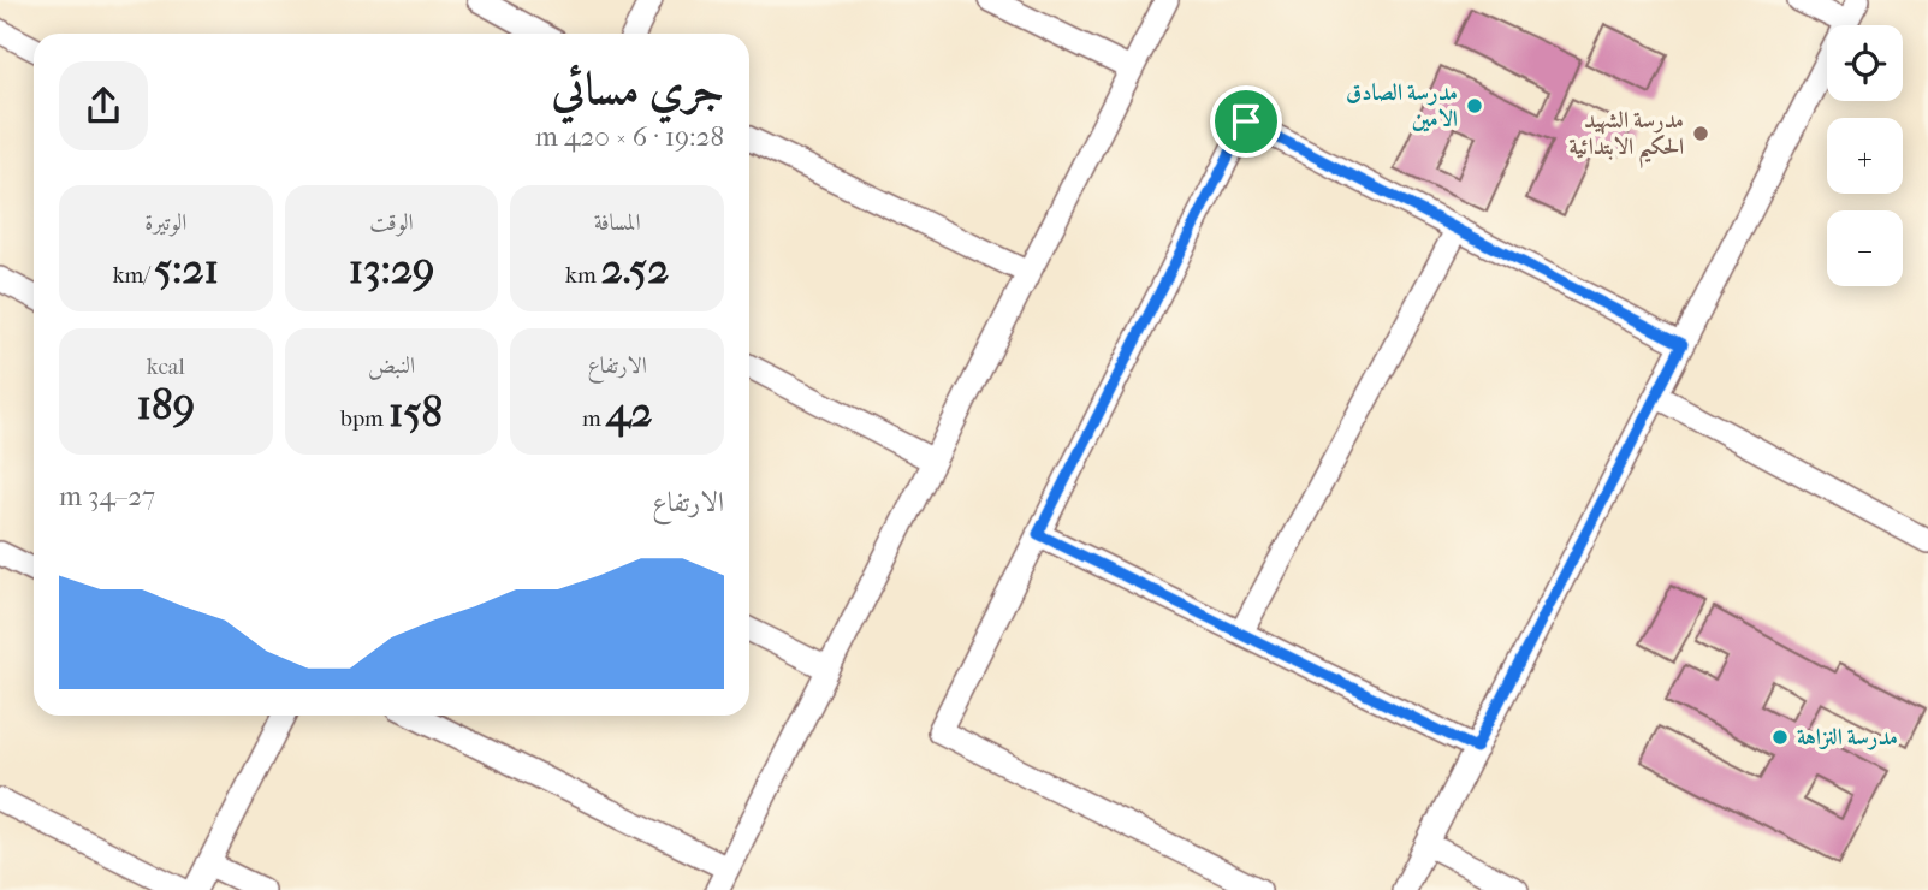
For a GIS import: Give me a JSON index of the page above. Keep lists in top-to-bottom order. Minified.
{"places":["مدرسة الصادق الامين","مدرسة الشهيد الحكيم الابتدائية","مدرسة النزاهة"],"page":{"map_buttons":["+","−"],"heading":["جري مسائي","19:28 · 6 × 420 m"],"stats":[["المسافة","2.52 km"],["الوقت","13:29"],["الوتيرة","5:21 /km"],["الارتفاع","42 m"],["النبض","158 bpm"],["kcal","189"]],"chart":["الارتفاع","27–34 m"]}}
